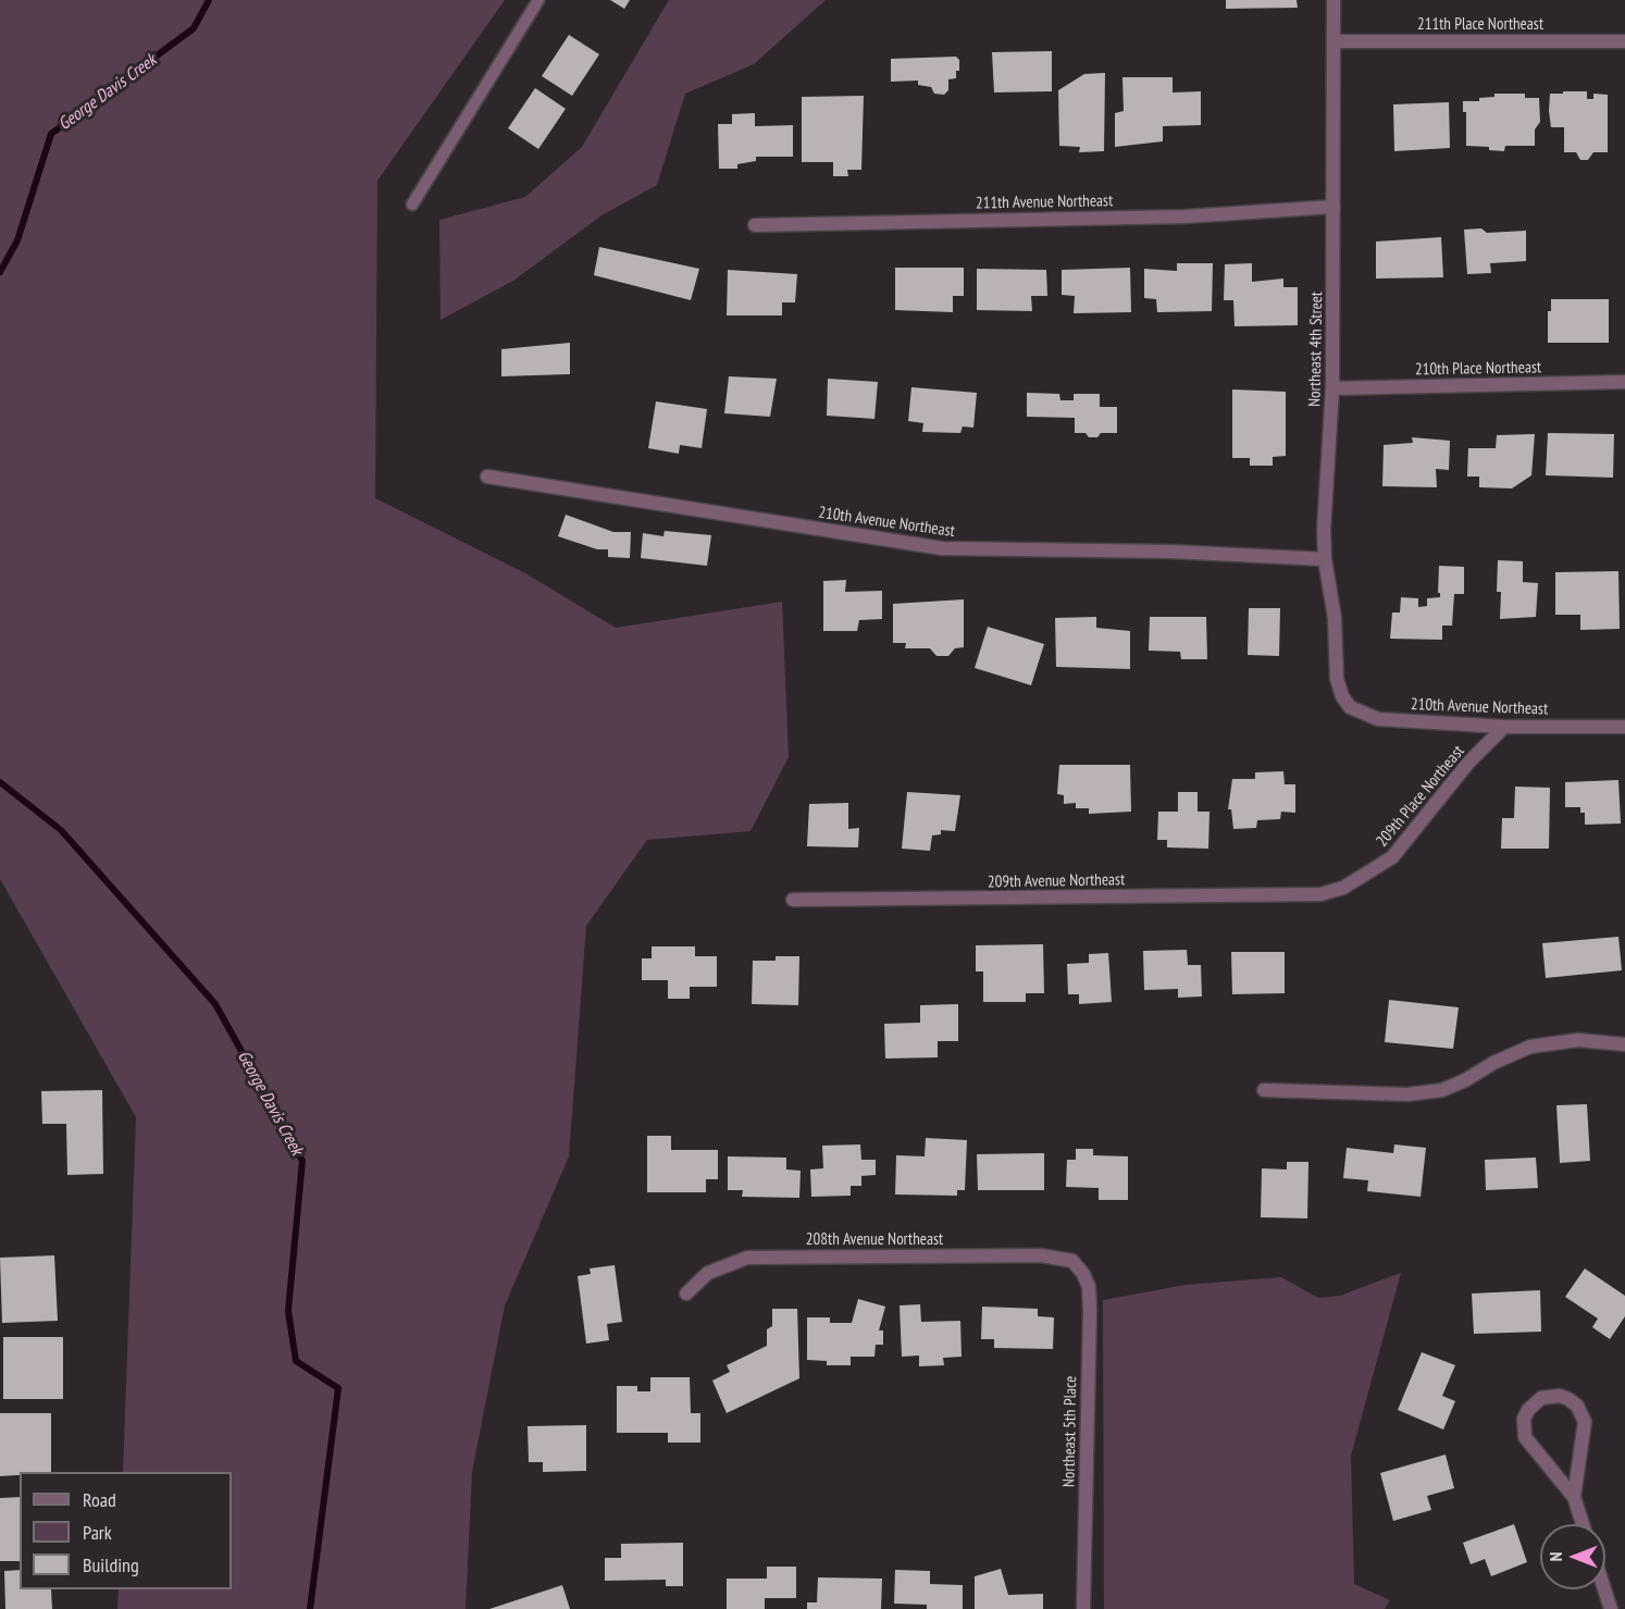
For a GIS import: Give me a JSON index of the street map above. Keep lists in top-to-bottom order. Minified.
{"streets":{"street":["211th Place Northeast","211th Avenue Northeast","Northeast 4th Street","210th Place Northeast","210th Avenue Northeast","209th Place Northeast","209th Avenue Northeast","208th Avenue Northeast","Northeast 5th Place"]},"crossings":[["211th Place Northeast","Northeast 4th Street"],["211th Avenue Northeast","Northeast 4th Street"],["Northeast 4th Street","210th Place Northeast"],["Northeast 4th Street","210th Avenue Northeast"],["210th Avenue Northeast","209th Place Northeast"],["209th Place Northeast","209th Avenue Northeast"],["208th Avenue Northeast","Northeast 5th Place"]],"water":["George Davis Creek"],"legend":["Road","Park","Building"],"north":"left"}
